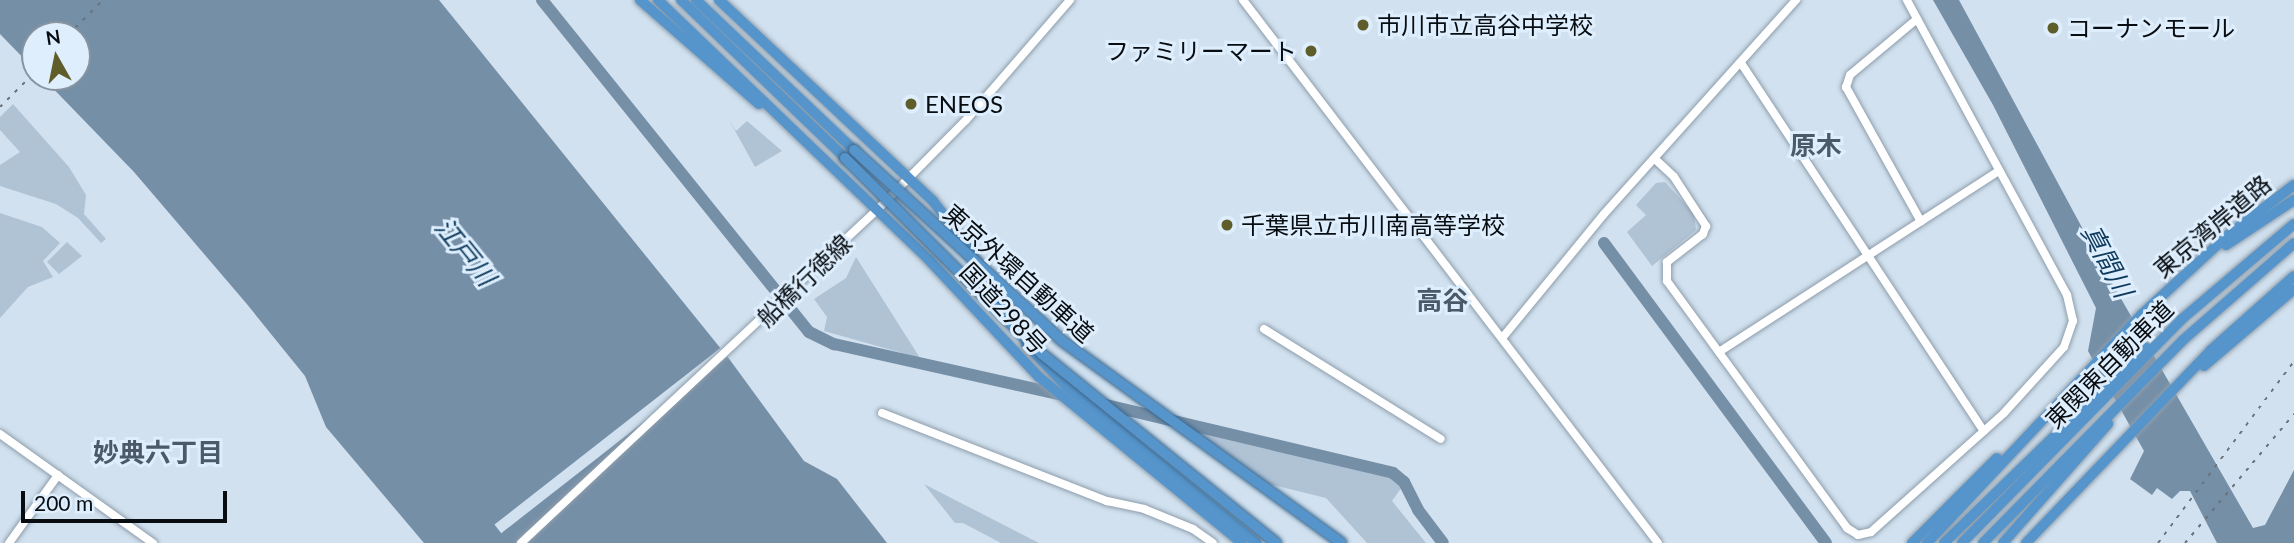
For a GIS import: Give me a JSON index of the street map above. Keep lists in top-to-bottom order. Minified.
{"streets":{"highway":["東京湾岸道路","東京外環自動車道","国道298号","東関東自動車道"],"street":["船橋行徳線"]},"crossings":[["船橋行徳線","国道298号"]],"districts":["原木","高谷","妙典六丁目"],"water":["江戸川","真間川"],"places":["市川市立高谷中学校","コーナンモール","ファミリーマート","ENEOS","千葉県立市川南高等学校"],"scale_bar":"200 m","north":"top"}
